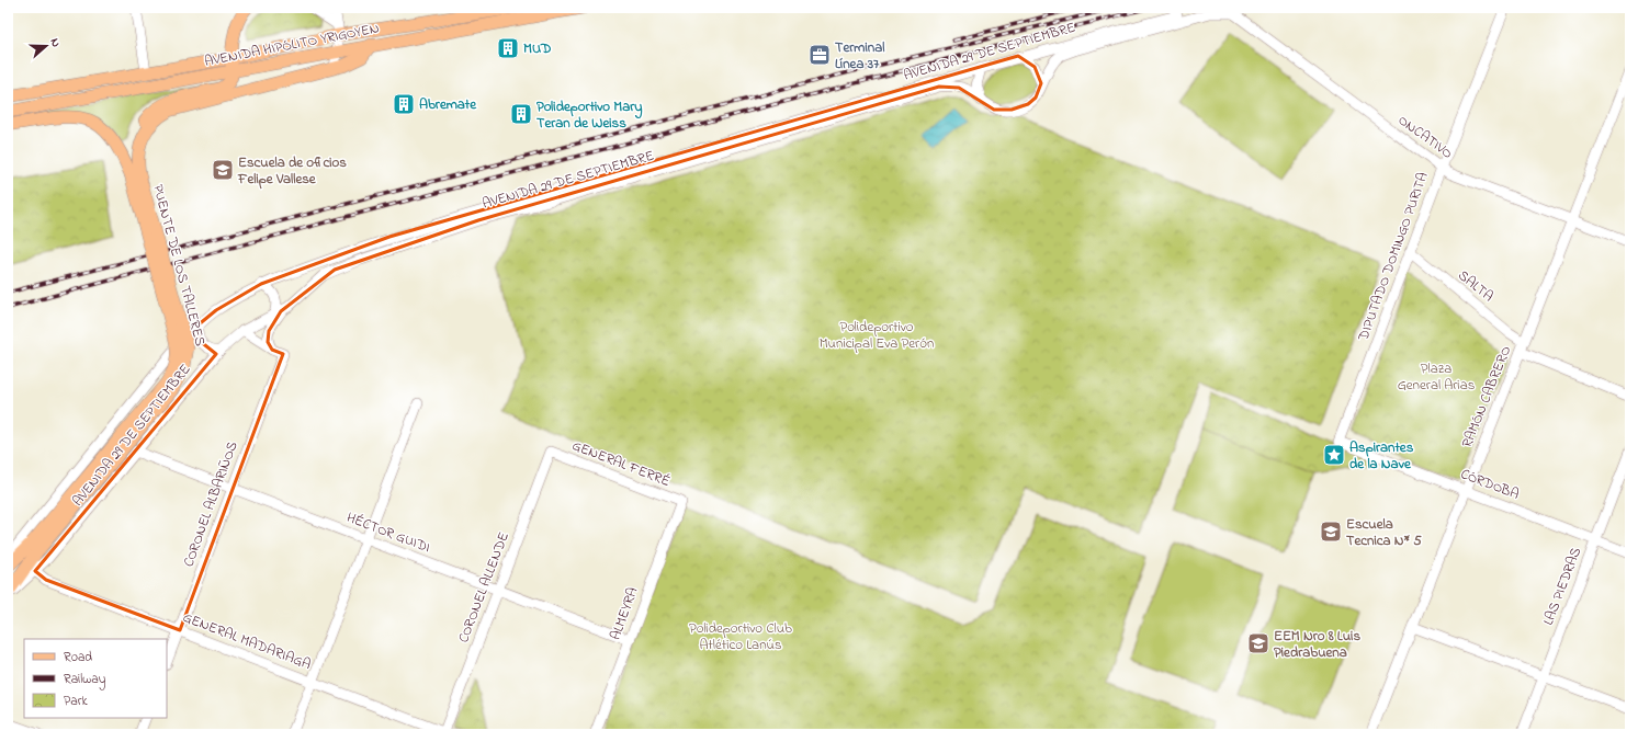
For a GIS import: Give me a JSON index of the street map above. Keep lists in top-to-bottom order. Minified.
{"streets":{"main road":["AVENIDA HIPÓLITO YRIGOYEN","PUENTE DE LOS TALLERES"],"street":["AVENIDA 29 DE SEPTIEMBRE","ONCATIVO","DIPUTADO DOMINGO PURITA","SALTA","RAMÓN CABRERO","GENERAL FERRÉ","CÓRDOBA","CORONEL ALBARIÑOS","HÉCTOR GUIDI","LAS PIEDRAS","CORONEL ALLENDE","ALMEYRA","GENERAL MADARIAGA"]},"crossings":[["AVENIDA HIPÓLITO YRIGOYEN","PUENTE DE LOS TALLERES"],["AVENIDA 29 DE SEPTIEMBRE","ONCATIVO"],["AVENIDA 29 DE SEPTIEMBRE","PUENTE DE LOS TALLERES"],["AVENIDA 29 DE SEPTIEMBRE","HÉCTOR GUIDI"],["AVENIDA 29 DE SEPTIEMBRE","GENERAL MADARIAGA"],["ONCATIVO","DIPUTADO DOMINGO PURITA"],["ONCATIVO","RAMÓN CABRERO"],["DIPUTADO DOMINGO PURITA","SALTA"],["DIPUTADO DOMINGO PURITA","CÓRDOBA"],["SALTA","RAMÓN CABRERO"],["RAMÓN CABRERO","CÓRDOBA"],["GENERAL FERRÉ","CORONEL ALLENDE"],["GENERAL FERRÉ","ALMEYRA"],["CÓRDOBA","LAS PIEDRAS"],["CORONEL ALBARIÑOS","HÉCTOR GUIDI"],["CORONEL ALBARIÑOS","GENERAL MADARIAGA"],["HÉCTOR GUIDI","CORONEL ALLENDE"],["HÉCTOR GUIDI","ALMEYRA"],["CORONEL ALLENDE","GENERAL MADARIAGA"]],"parks":["Polideportivo Municipal Eva Perón","Plaza General Arias","Polideportivo Club Atlético Lanús"],"places":{"building":["MUD","Abremate","Polideportivo Mary Teran de Weiss"],"office":["Terminal Línea 37"],"school or university":["Escuela de oficios Felipe Vallese","Escuela Tecnica N* 5","EEM Nro 8 Luis Piedrabuena"],"place":["Aspirantes de la Nave"]},"legend":["Road","Railway","Park"],"north":"right"}
